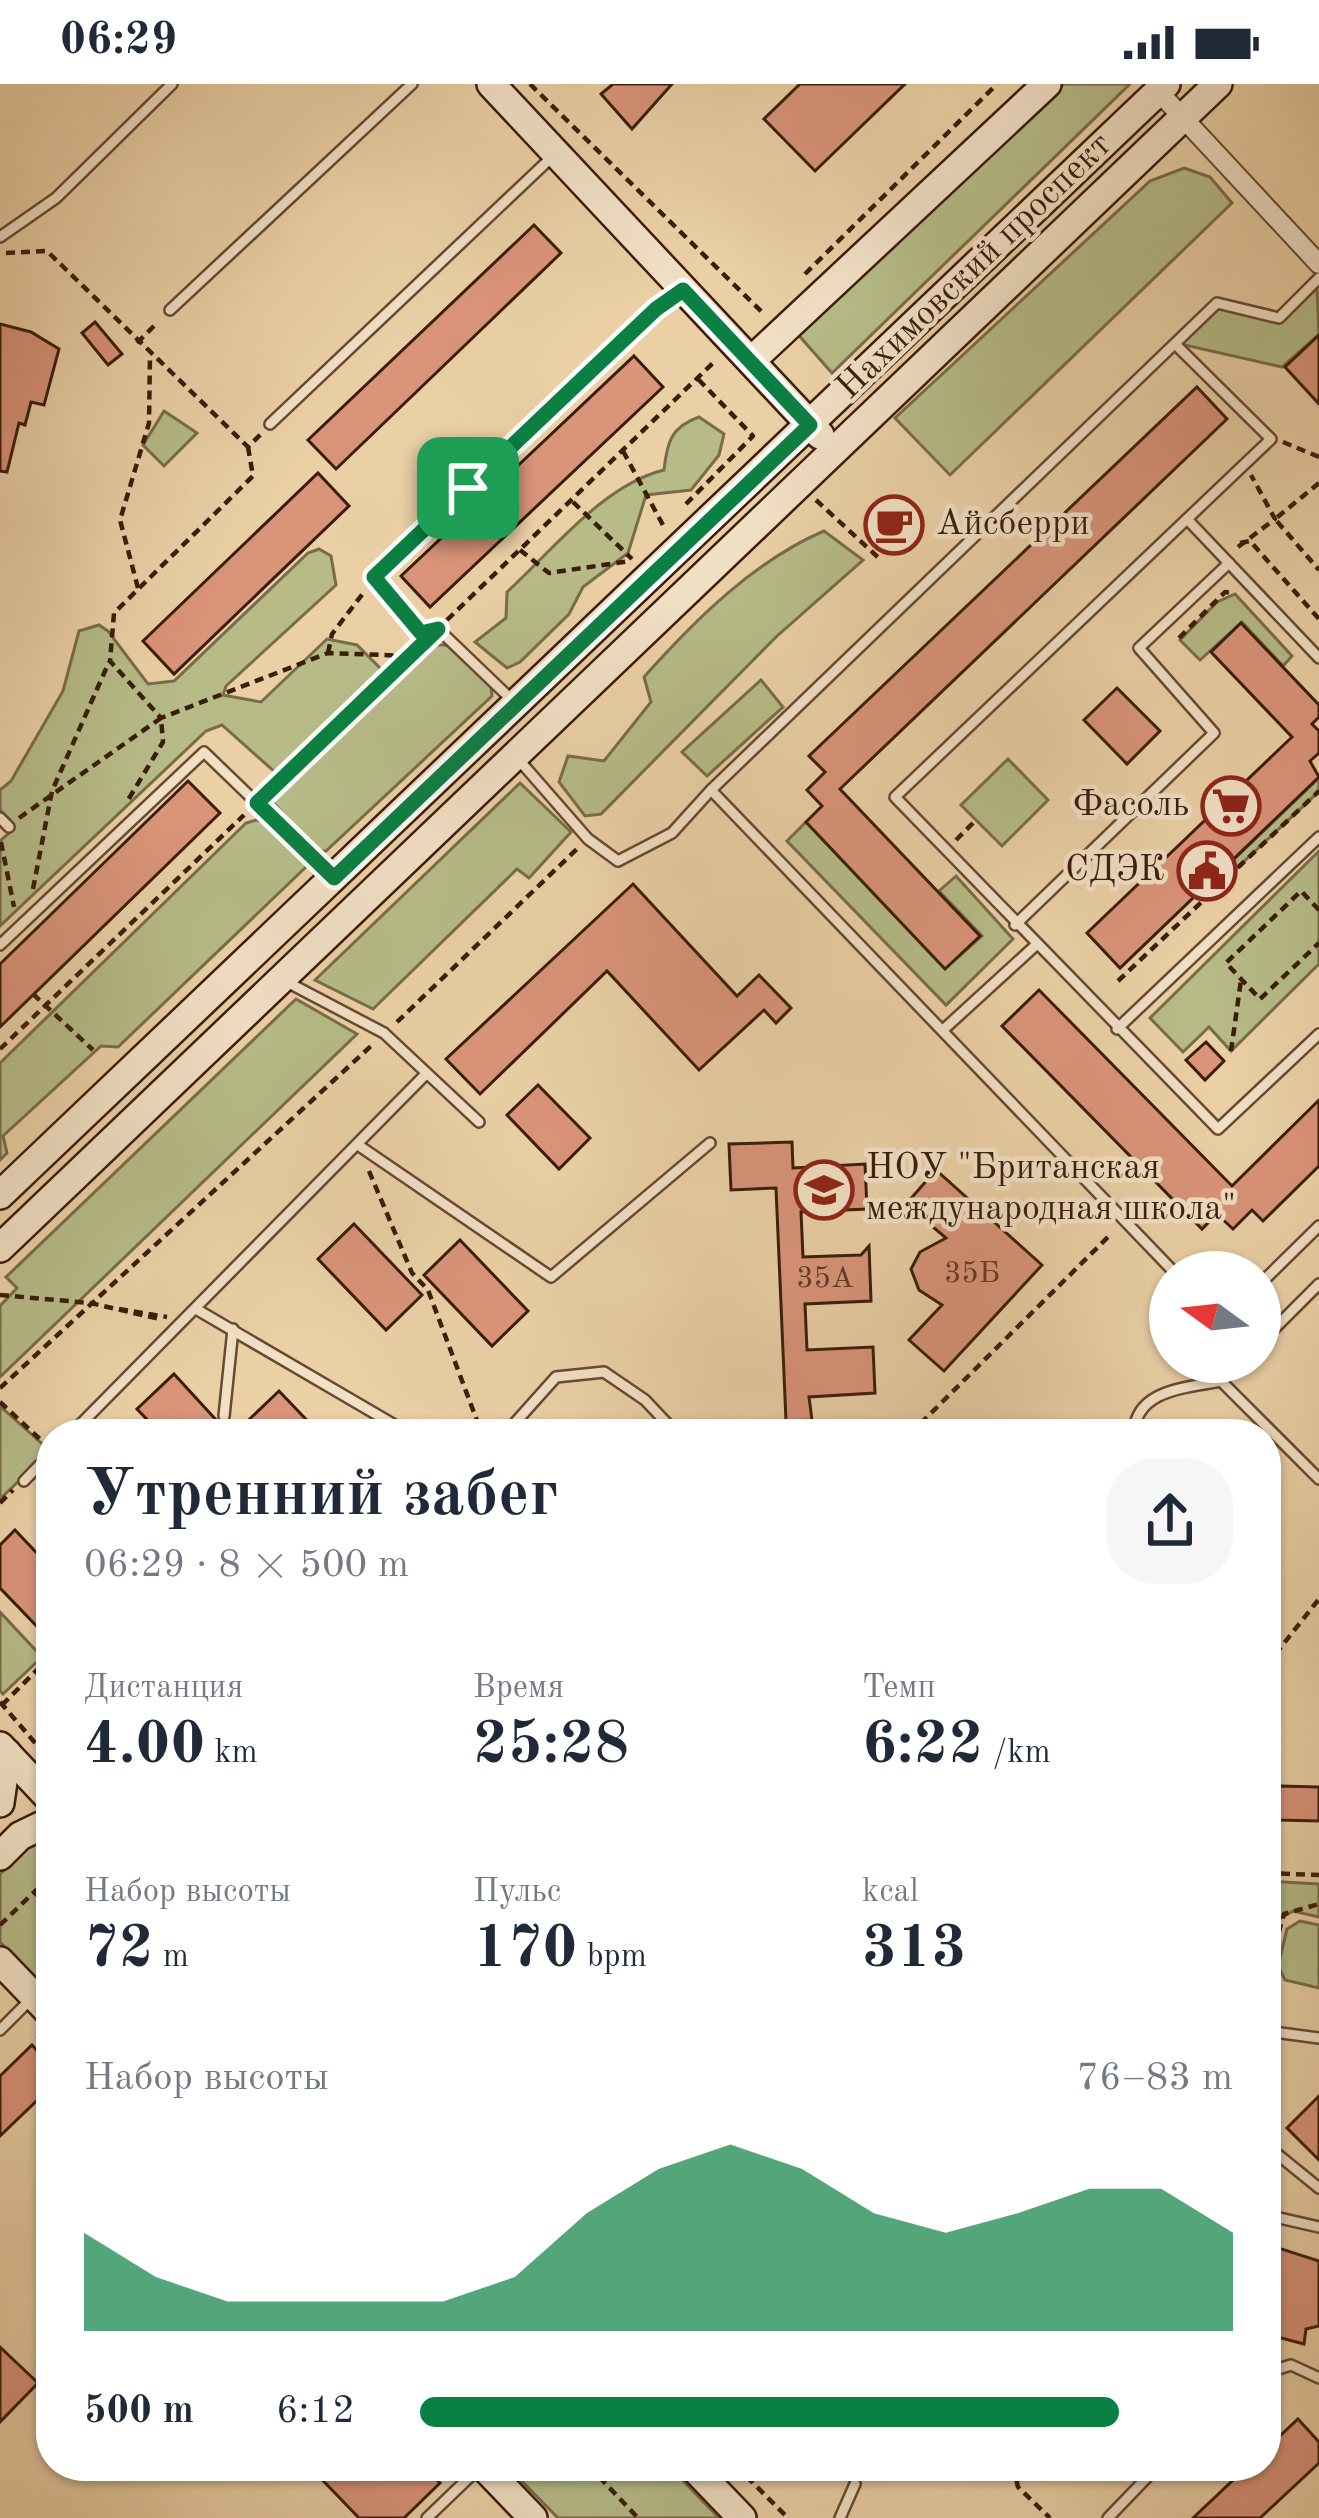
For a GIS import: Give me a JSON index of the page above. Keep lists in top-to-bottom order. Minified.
{"streets":{"main road":["Нахимовский проспект"]},"places":{"cafe":["Айсберри"],"supermarket":["Фасоль"],"public building":["СДЭК"],"school or university":["НОУ \"Британская международная школа\""]},"house_numbers":["35Б","35А"],"north":"left","page":{"status":"06:29","heading":["Утренний забег","06:29 · 8 × 500 m"],"stats":[["Дистанция","4.00 km"],["Время","25:28"],["Темп","6:22 /km"],["Набор высоты","72 m"],["Пульс","170 bpm"],["kcal","313"]],"chart":["Набор высоты","76–83 m"],"list":[{"name":"500 m","note":"6:12"}]}}
